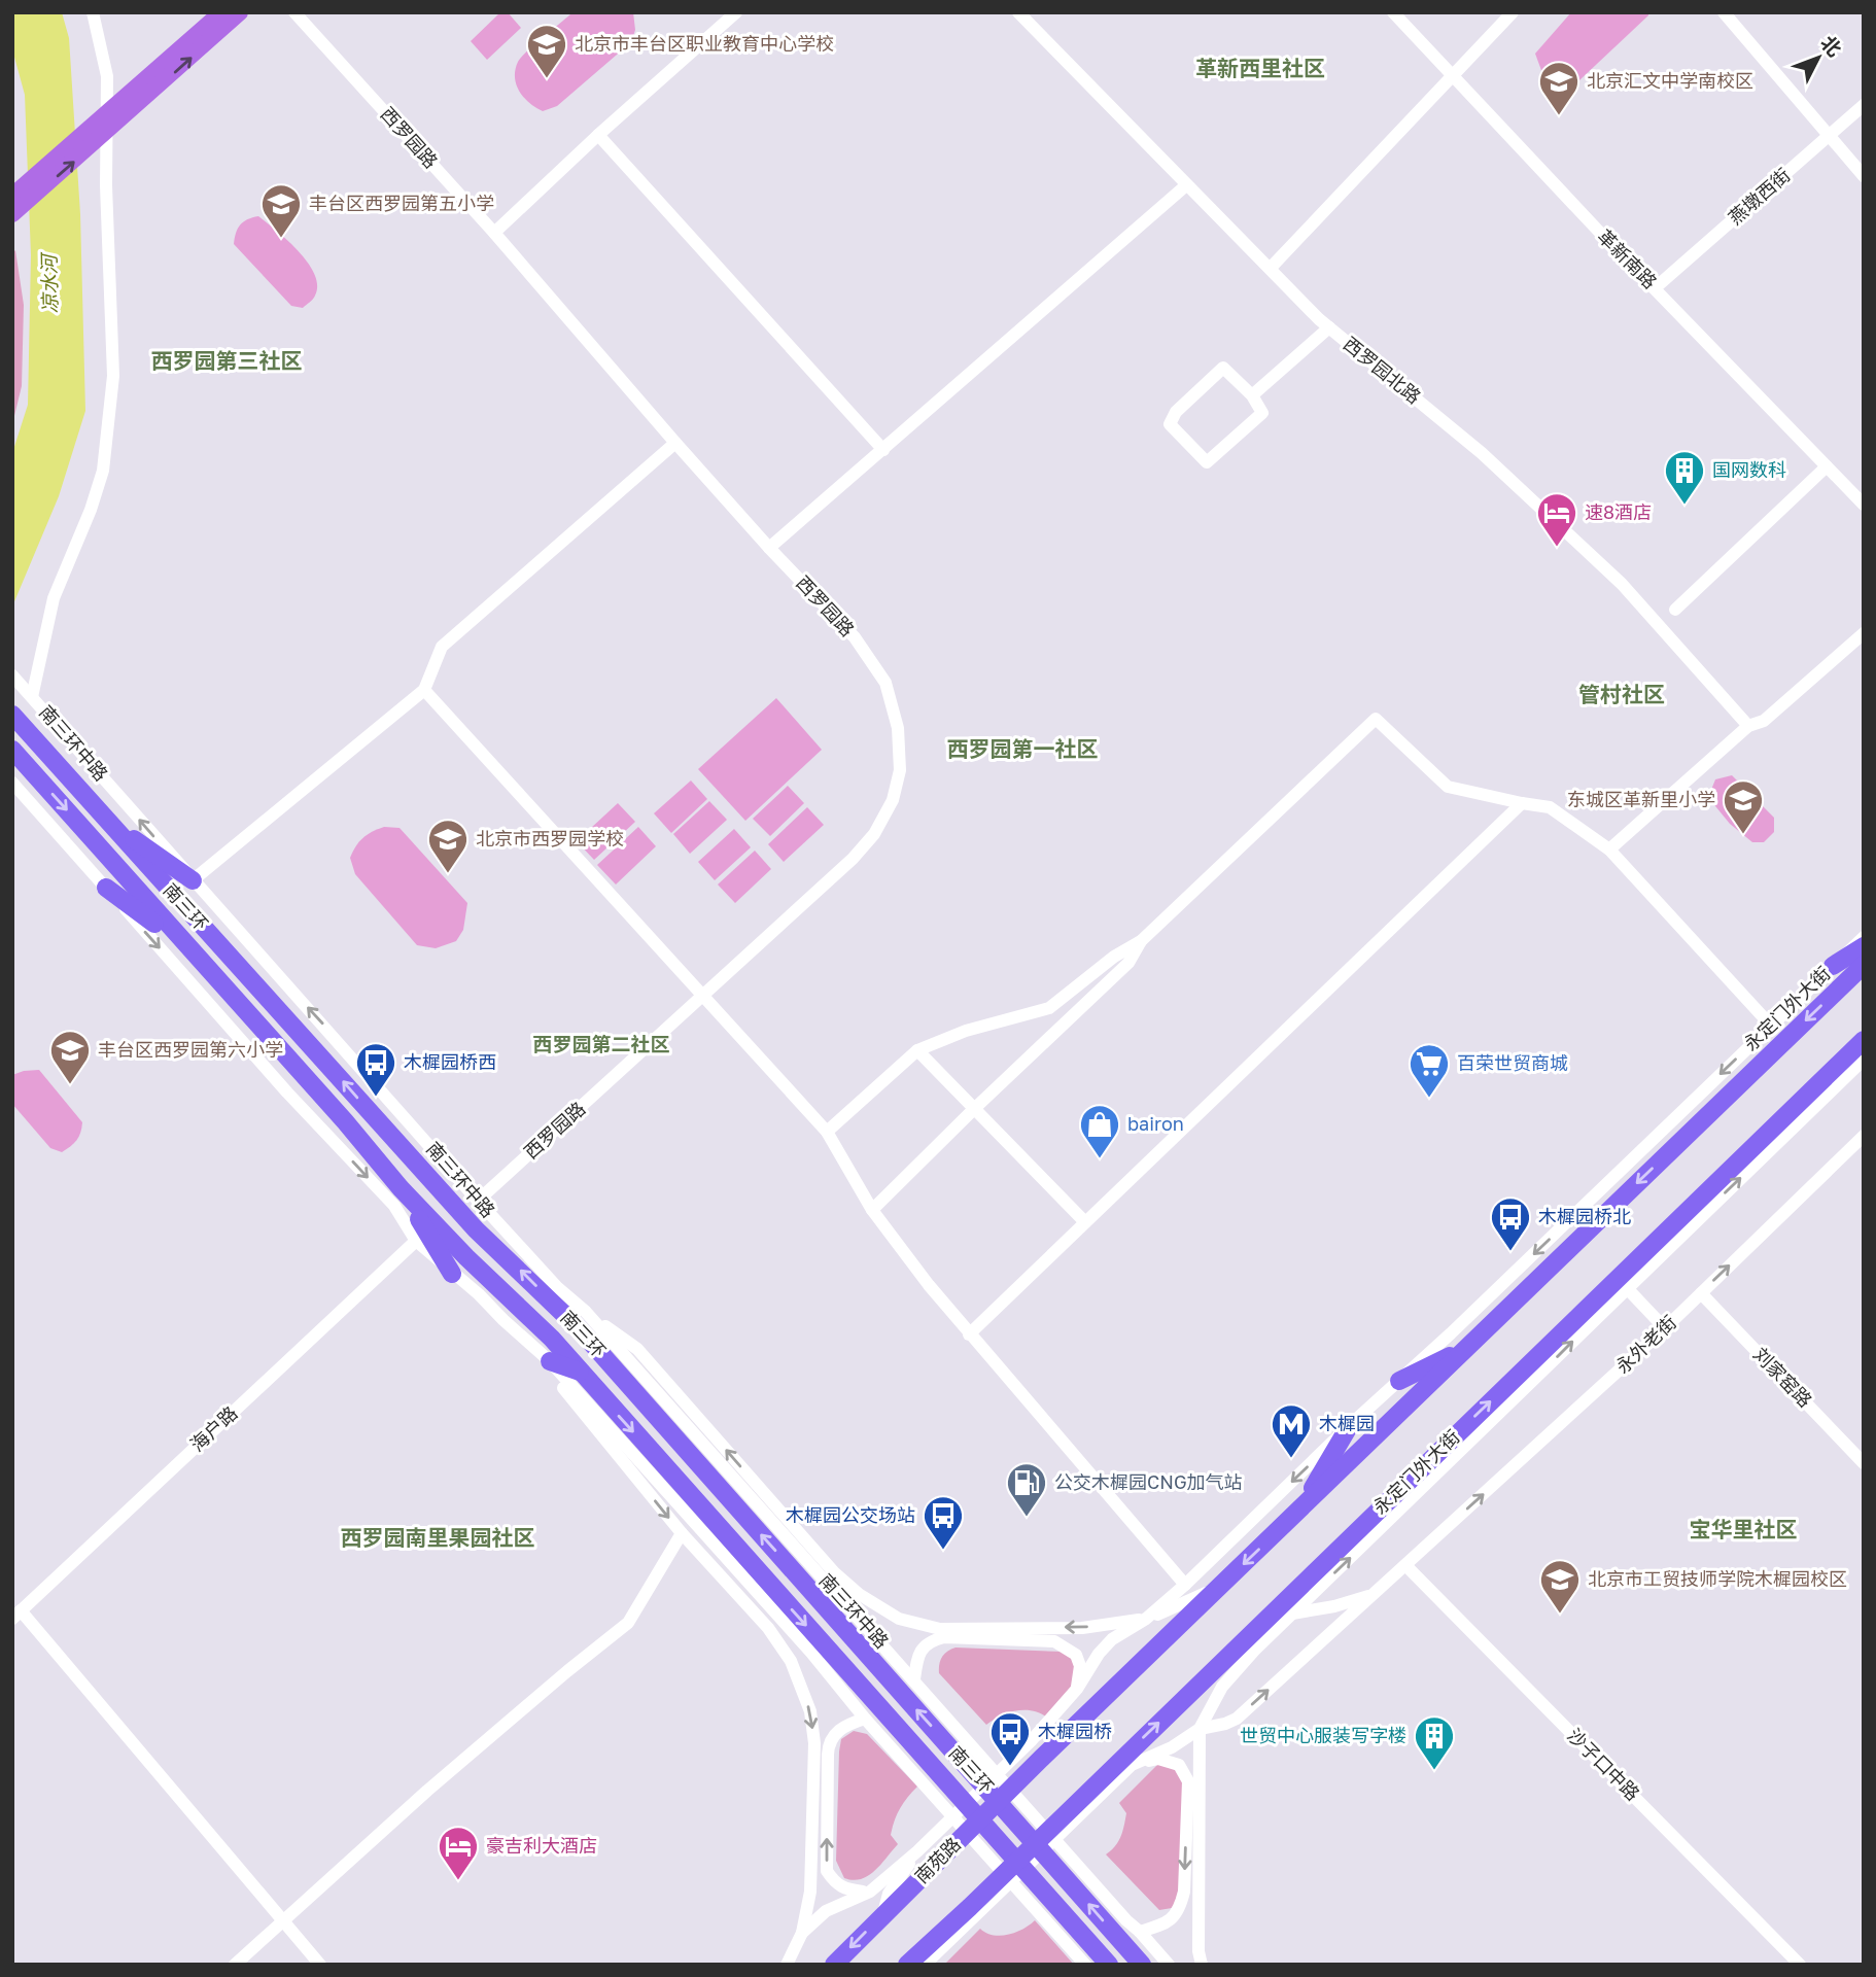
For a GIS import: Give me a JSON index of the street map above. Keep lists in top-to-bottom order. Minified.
{"streets":{"highway":["南三环","永定门外大街","南苑路"],"street":["西罗园路","燕墩西街","革新南路","西罗园北路","南三环中路","永外老街","刘家窑路","海户路","沙子口中路"]},"crossings":[["西罗园路","南三环中路"],["燕墩西街","革新南路"],["南三环中路","南三环"],["永定门外大街","永外老街"],["永定门外大街","南苑路"],["永外老街","刘家窑路"],["永外老街","沙子口中路"]],"one_way":["永外老街"],"districts":["革新西里社区","西罗园第三社区","管村社区","西罗园第一社区","西罗园第二社区","宝华里社区","西罗园南里果园社区"],"water":["凉水河"],"places":{"school or university":["北京市丰台区职业教育中心学校","北京汇文中学南校区","丰台区西罗园第五小学","东城区革新里小学","北京市西罗园学校","丰台区西罗园第六小学","北京市工贸技师学院木樨园校区"],"building":["国网数科","世贸中心服装写字楼"],"hotel":["速8酒店","豪吉利大酒店"],"bus stop":["木樨园桥西","木樨园桥北","木樨园公交场站","木樨园桥"],"supermarket":["百荣世贸商城"],"shop":["bairon"],"metro station":["木樨园"],"fuel station":["公交木樨园CNG加气站"]},"north":"top right"}
